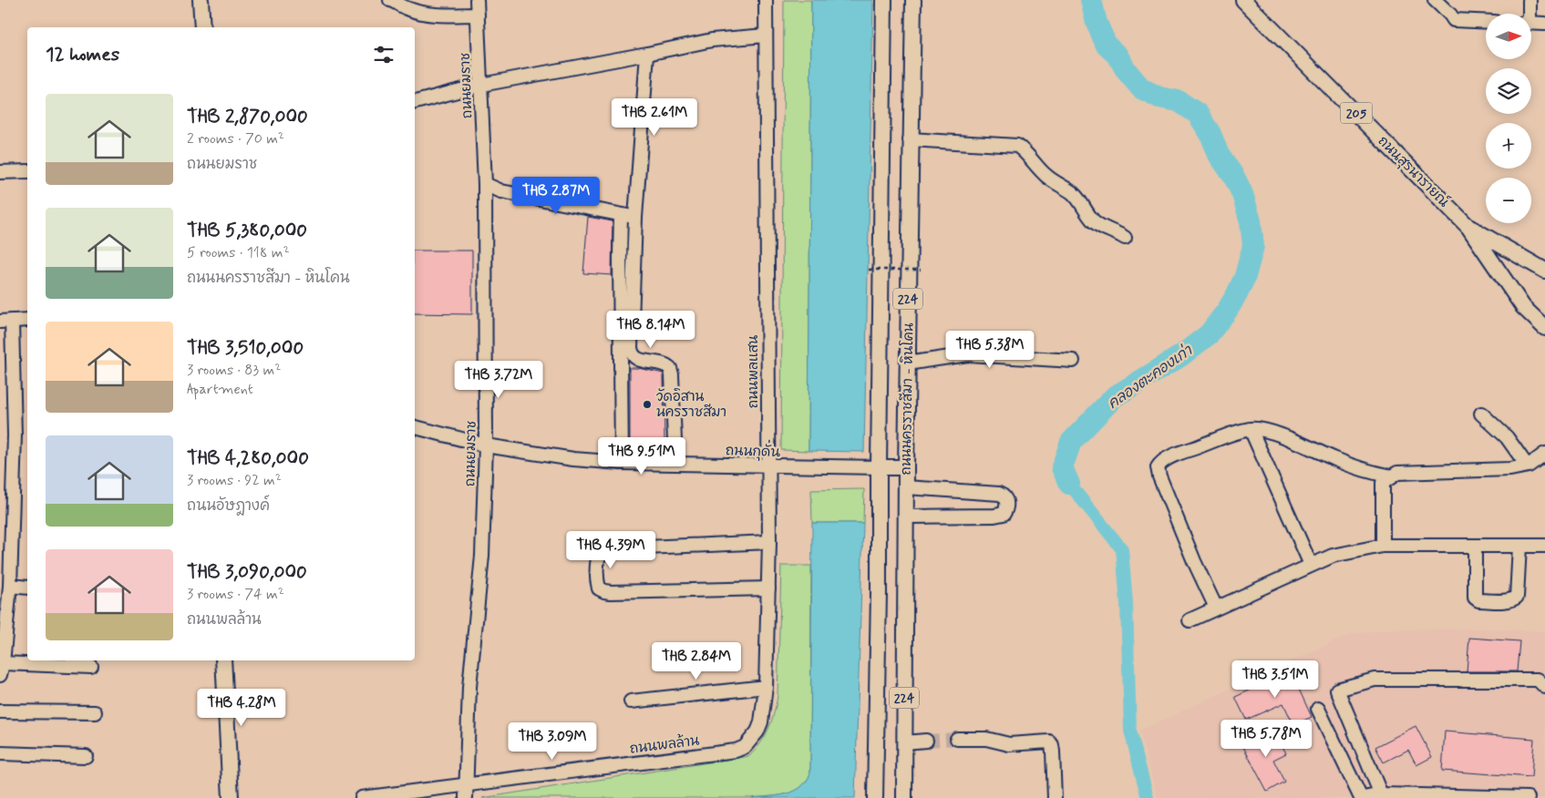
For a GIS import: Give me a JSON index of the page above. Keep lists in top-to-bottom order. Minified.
{"streets":{"main road":["205","ถนนสุรนารายณ์","224","ถนนนครราชสีมา - หินโคน"],"street":["ถนนยมราช","ถนนพลแสน","ถนนกุดั่น","ถนนพลล้าน"]},"crossings":[["ถนนยมราช","ถนนกุดั่น"],["ถนนยมราช","ถนนพลล้าน"],["ถนนพลแสน","ถนนกุดั่น"],["ถนนพลแสน","ถนนพลล้าน"],["ถนนนครราชสีมา - หินโคน","ถนนกุดั่น"]],"water":["คลองตะคองเก่า"],"places":["วัดอิสาน นครราชสีมา"],"north":"right","page":{"map_buttons":["+","−"],"heading":"12 homes","list":[{"name":"THB 2,870,000","note":"2 rooms · 70 m² · ถนนยมราช"},{"name":"THB 5,380,000","note":"5 rooms · 118 m² · ถนนนครราชสีมา - หินโคน"},{"name":"THB 3,510,000","note":"3 rooms · 83 m² · Apartment"},{"name":"THB 4,280,000","note":"3 rooms · 92 m² · ถนนอัษฎางค์"},{"name":"THB 3,090,000","note":"3 rooms · 74 m² · ถนนพลล้าน"}],"price":["THB 2.61M","THB 2.87M","THB 8.14M","THB 5.38M","THB 3.72M","THB 9.51M","THB 4.39M","THB 2.84M","THB 3.51M","THB 4.28M","THB 5.78M","THB 3.09M"]}}
